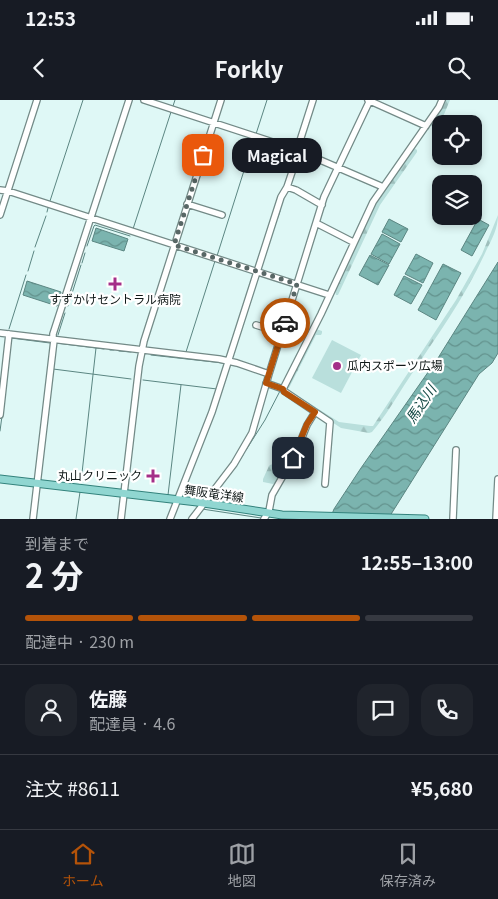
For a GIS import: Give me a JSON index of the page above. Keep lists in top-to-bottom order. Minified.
{"streets":{"main road":["舞阪竜洋線"]},"water":["馬込川"],"places":{"other":["Magical","瓜内スポーツ広場"],"health":["すずかけセントラル病院","丸山クリニック"]},"page":{"status":"12:53","header":"Forkly","bubble":"Magical","heading":["2 分","到着まで","12:55–13:00"],"panel":["佐藤","配達員 · 4.6","注文 #8611","¥5,680"],"bar":"配達中 · 230 m","tabs":["ホーム","地図","保存済み"]}}
